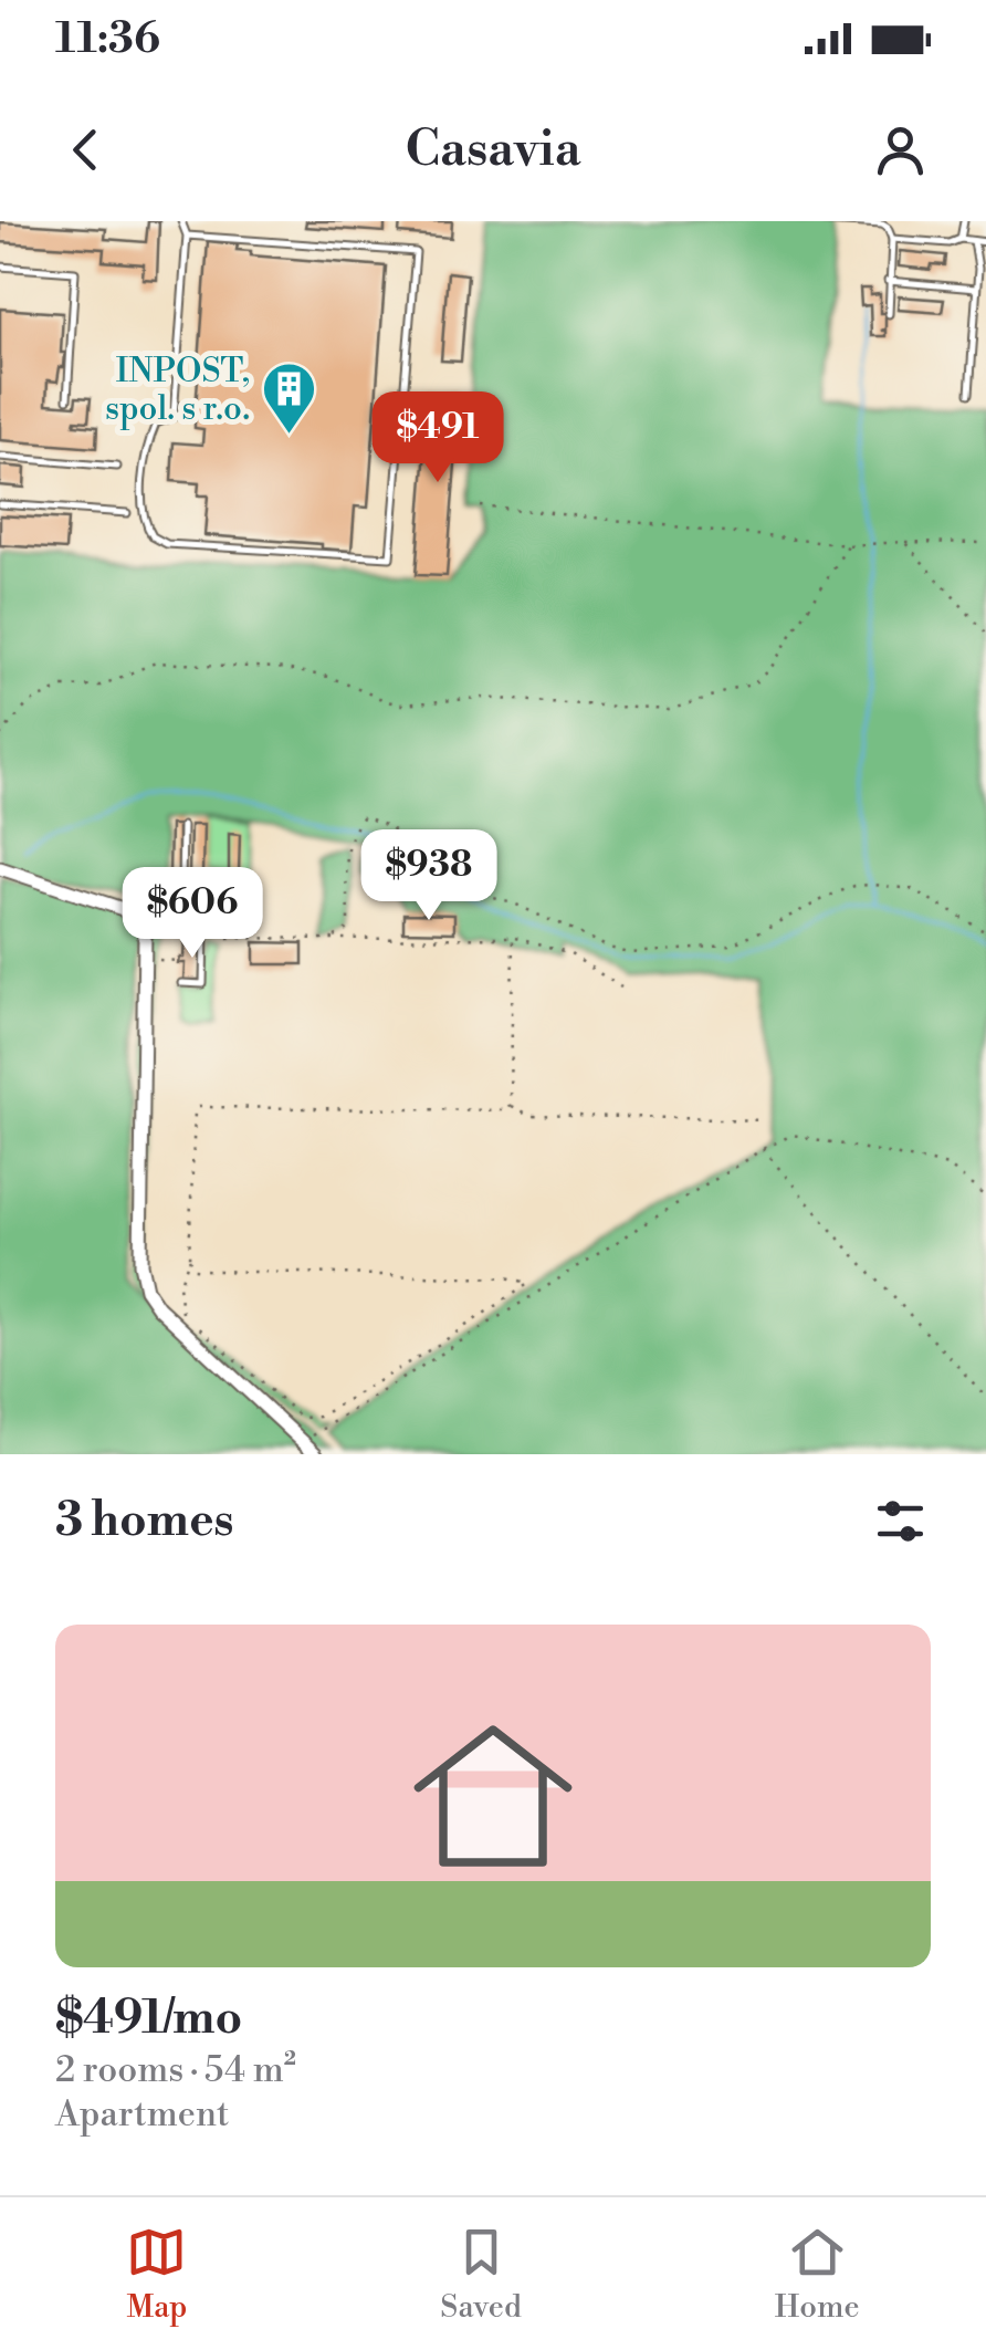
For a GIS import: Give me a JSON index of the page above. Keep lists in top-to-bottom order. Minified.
{"places":{"building":["INPOST, spol. s r.o."]},"page":{"status":"11:36","header":"Casavia","price":["$491","$938","$606"],"heading":"3 homes","list":[{"name":"$491/mo","note":"2 rooms · 54 m² · Apartment"}],"tabs":["Map","Saved","Home"]}}
